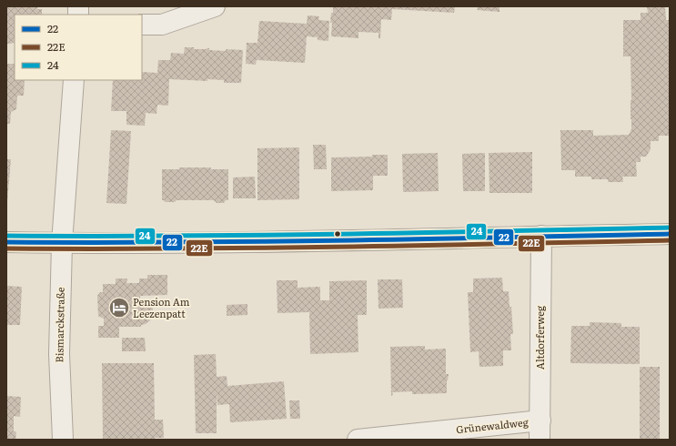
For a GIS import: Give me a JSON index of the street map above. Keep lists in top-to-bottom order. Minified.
{"streets":{"street":["Bismarckstraße","Altdorferweg","Grünewaldweg"]},"crossings":[["Altdorferweg","Grünewaldweg"]],"places":{"hotel":["Pension Am Leezenpatt"]},"lines":["transit line 24","transit line 22","transit line 22E"],"legend":["22","22E","24"]}
